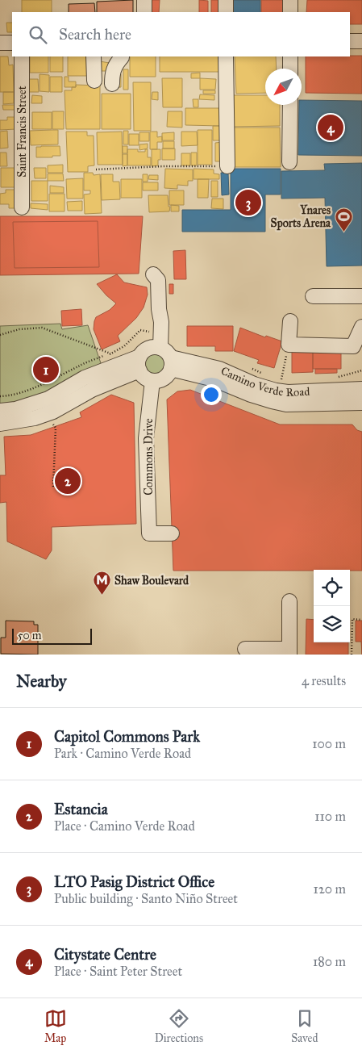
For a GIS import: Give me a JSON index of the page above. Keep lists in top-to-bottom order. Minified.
{"streets":{"street":["Saint Francis Street","Camino Verde Road","Commons Drive"]},"crossings":[["Camino Verde Road","Commons Drive"]],"places":{"sports":["Ynares Sports Arena"],"metro station":["Shaw Boulevard"]},"scale_bar":"50 m","north":"bottom left","page":{"search":"Search here","pins":["4","3","1","2"],"scale":"50 m","heading":["Nearby","4 results"],"list":[{"mark":"1","name":"Capitol Commons Park","note":"Park · Camino Verde Road","value":"100 m"},{"mark":"2","name":"Estancia","note":"Place · Camino Verde Road","value":"110 m"},{"mark":"3","name":"LTO Pasig District Office","note":"Public building · Santo Niño Street","value":"120 m"},{"mark":"4","name":"Citystate Centre","note":"Place · Saint Peter Street","value":"180 m"}],"nav":["Map","Directions","Saved"]}}
